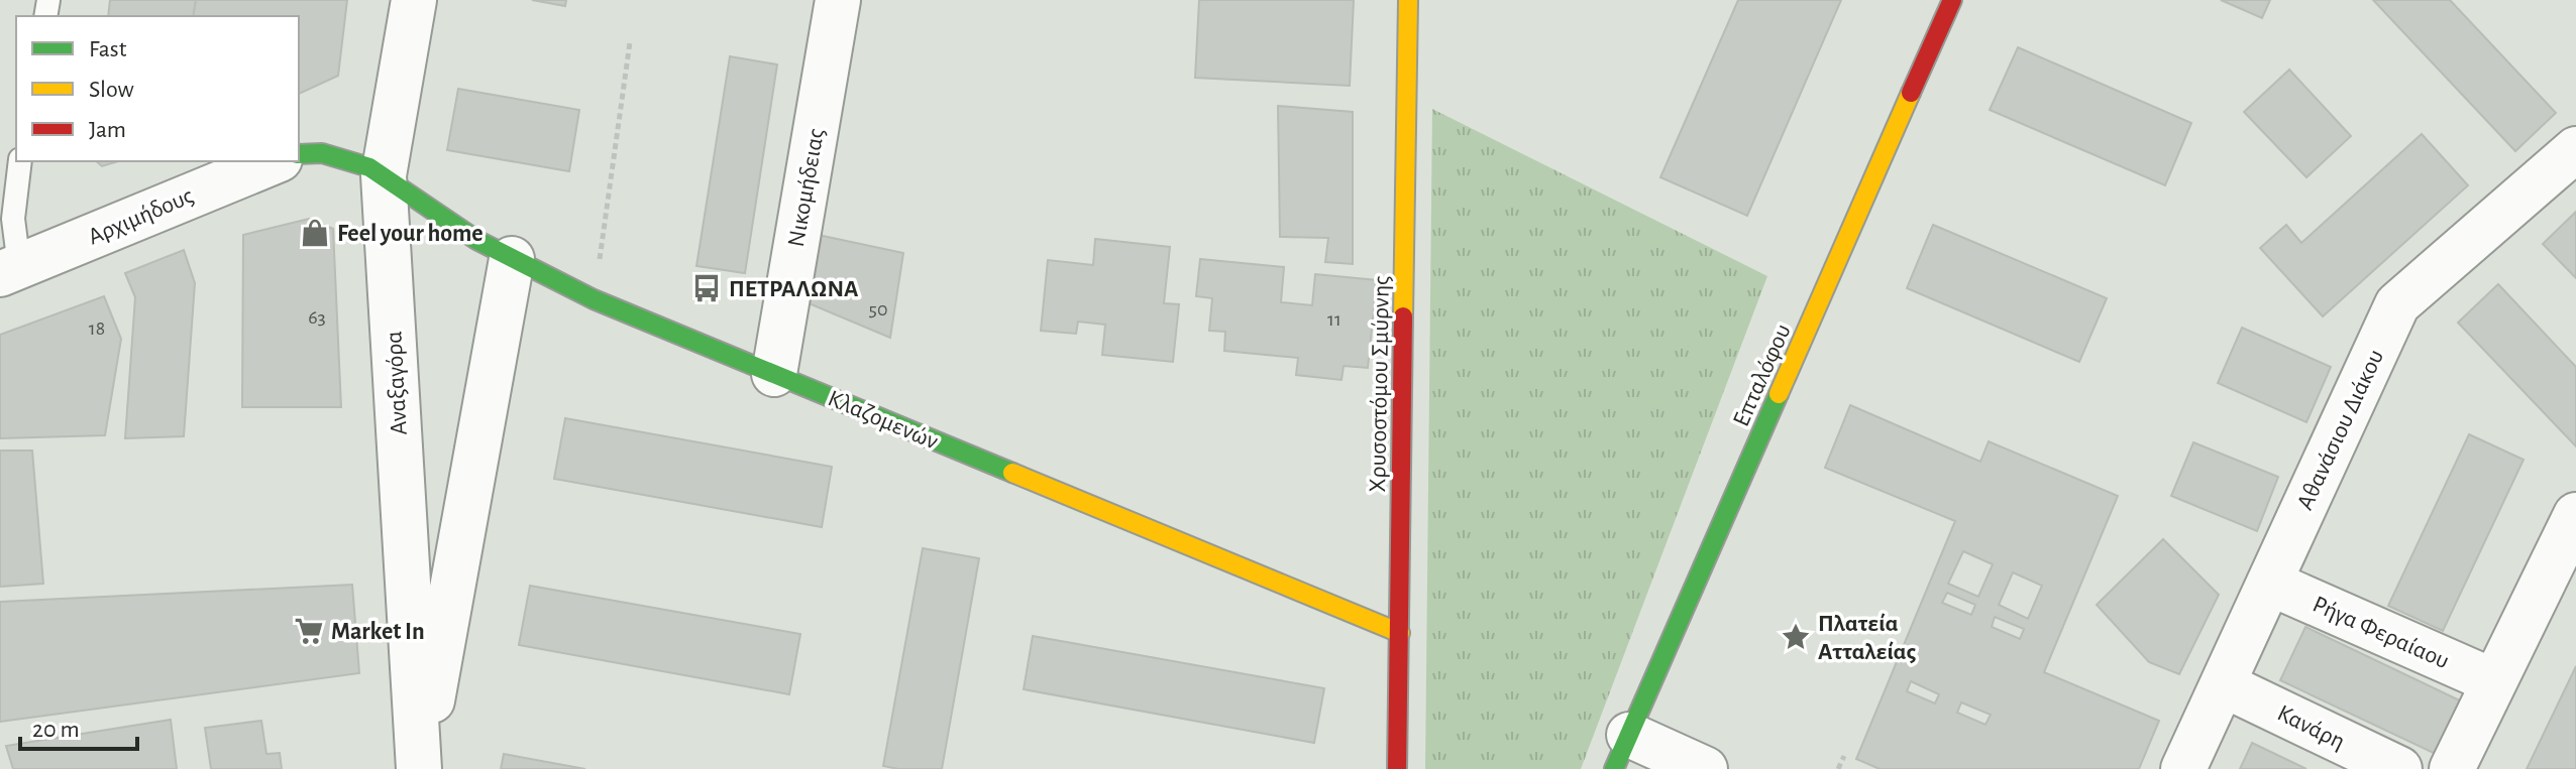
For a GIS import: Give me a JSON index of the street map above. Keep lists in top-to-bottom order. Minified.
{"streets":{"street":["Νικομήδειας","Αρχιμήδους","Επταλόφου","Αναξαγόρα","Χρυσοστόμου Σμύρνης","Κλαζομενών","Αθανάσιου Διάκου","Ρήγα Φεραίαου","Κανάρη"]},"crossings":[["Νικομήδειας","Κλαζομενών"],["Αναξαγόρα","Κλαζομενών"],["Χρυσοστόμου Σμύρνης","Κλαζομενών"],["Αθανάσιου Διάκου","Ρήγα Φεραίαου"],["Αθανάσιου Διάκου","Κανάρη"]],"places":{"shop":["Feel your home"],"bus stop":["ΠΕΤΡΑΛΩΝΑ"],"supermarket":["Market In"],"place":["Πλατεία Ατταλείας"]},"house_numbers":["50","63","11","18"],"legend":["Fast","Slow","Jam"],"scale_bar":"20 m"}
